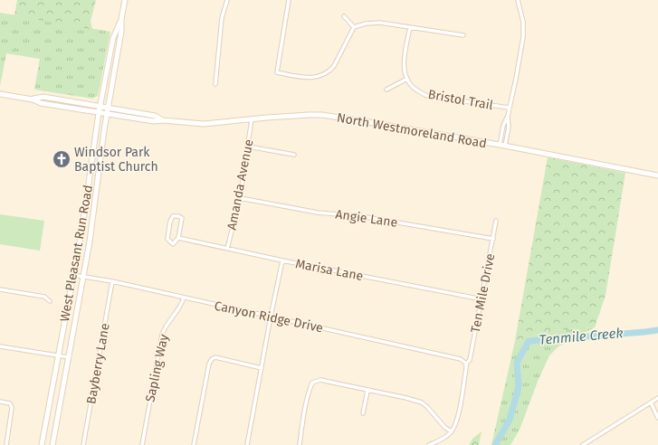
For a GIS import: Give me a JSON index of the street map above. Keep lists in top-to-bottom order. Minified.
{"streets":{"main road":["North Westmoreland Road","West Pleasant Run Road"],"street":["Bristol Trail","Amanda Avenue","Angie Lane","Marisa Lane","Ten Mile Drive","Canyon Ridge Drive","Bayberry Lane","Sapling Way"]},"crossings":[["North Westmoreland Road","Amanda Avenue"],["North Westmoreland Road","West Pleasant Run Road"],["Amanda Avenue","Angie Lane"],["Amanda Avenue","Marisa Lane"],["Angie Lane","Ten Mile Drive"],["West Pleasant Run Road","Canyon Ridge Drive"],["Marisa Lane","Ten Mile Drive"],["Ten Mile Drive","Canyon Ridge Drive"],["Canyon Ridge Drive","Bayberry Lane"],["Canyon Ridge Drive","Sapling Way"]],"water":["Tenmile Creek"],"places":{"church":["Windsor Park Baptist Church"]}}
